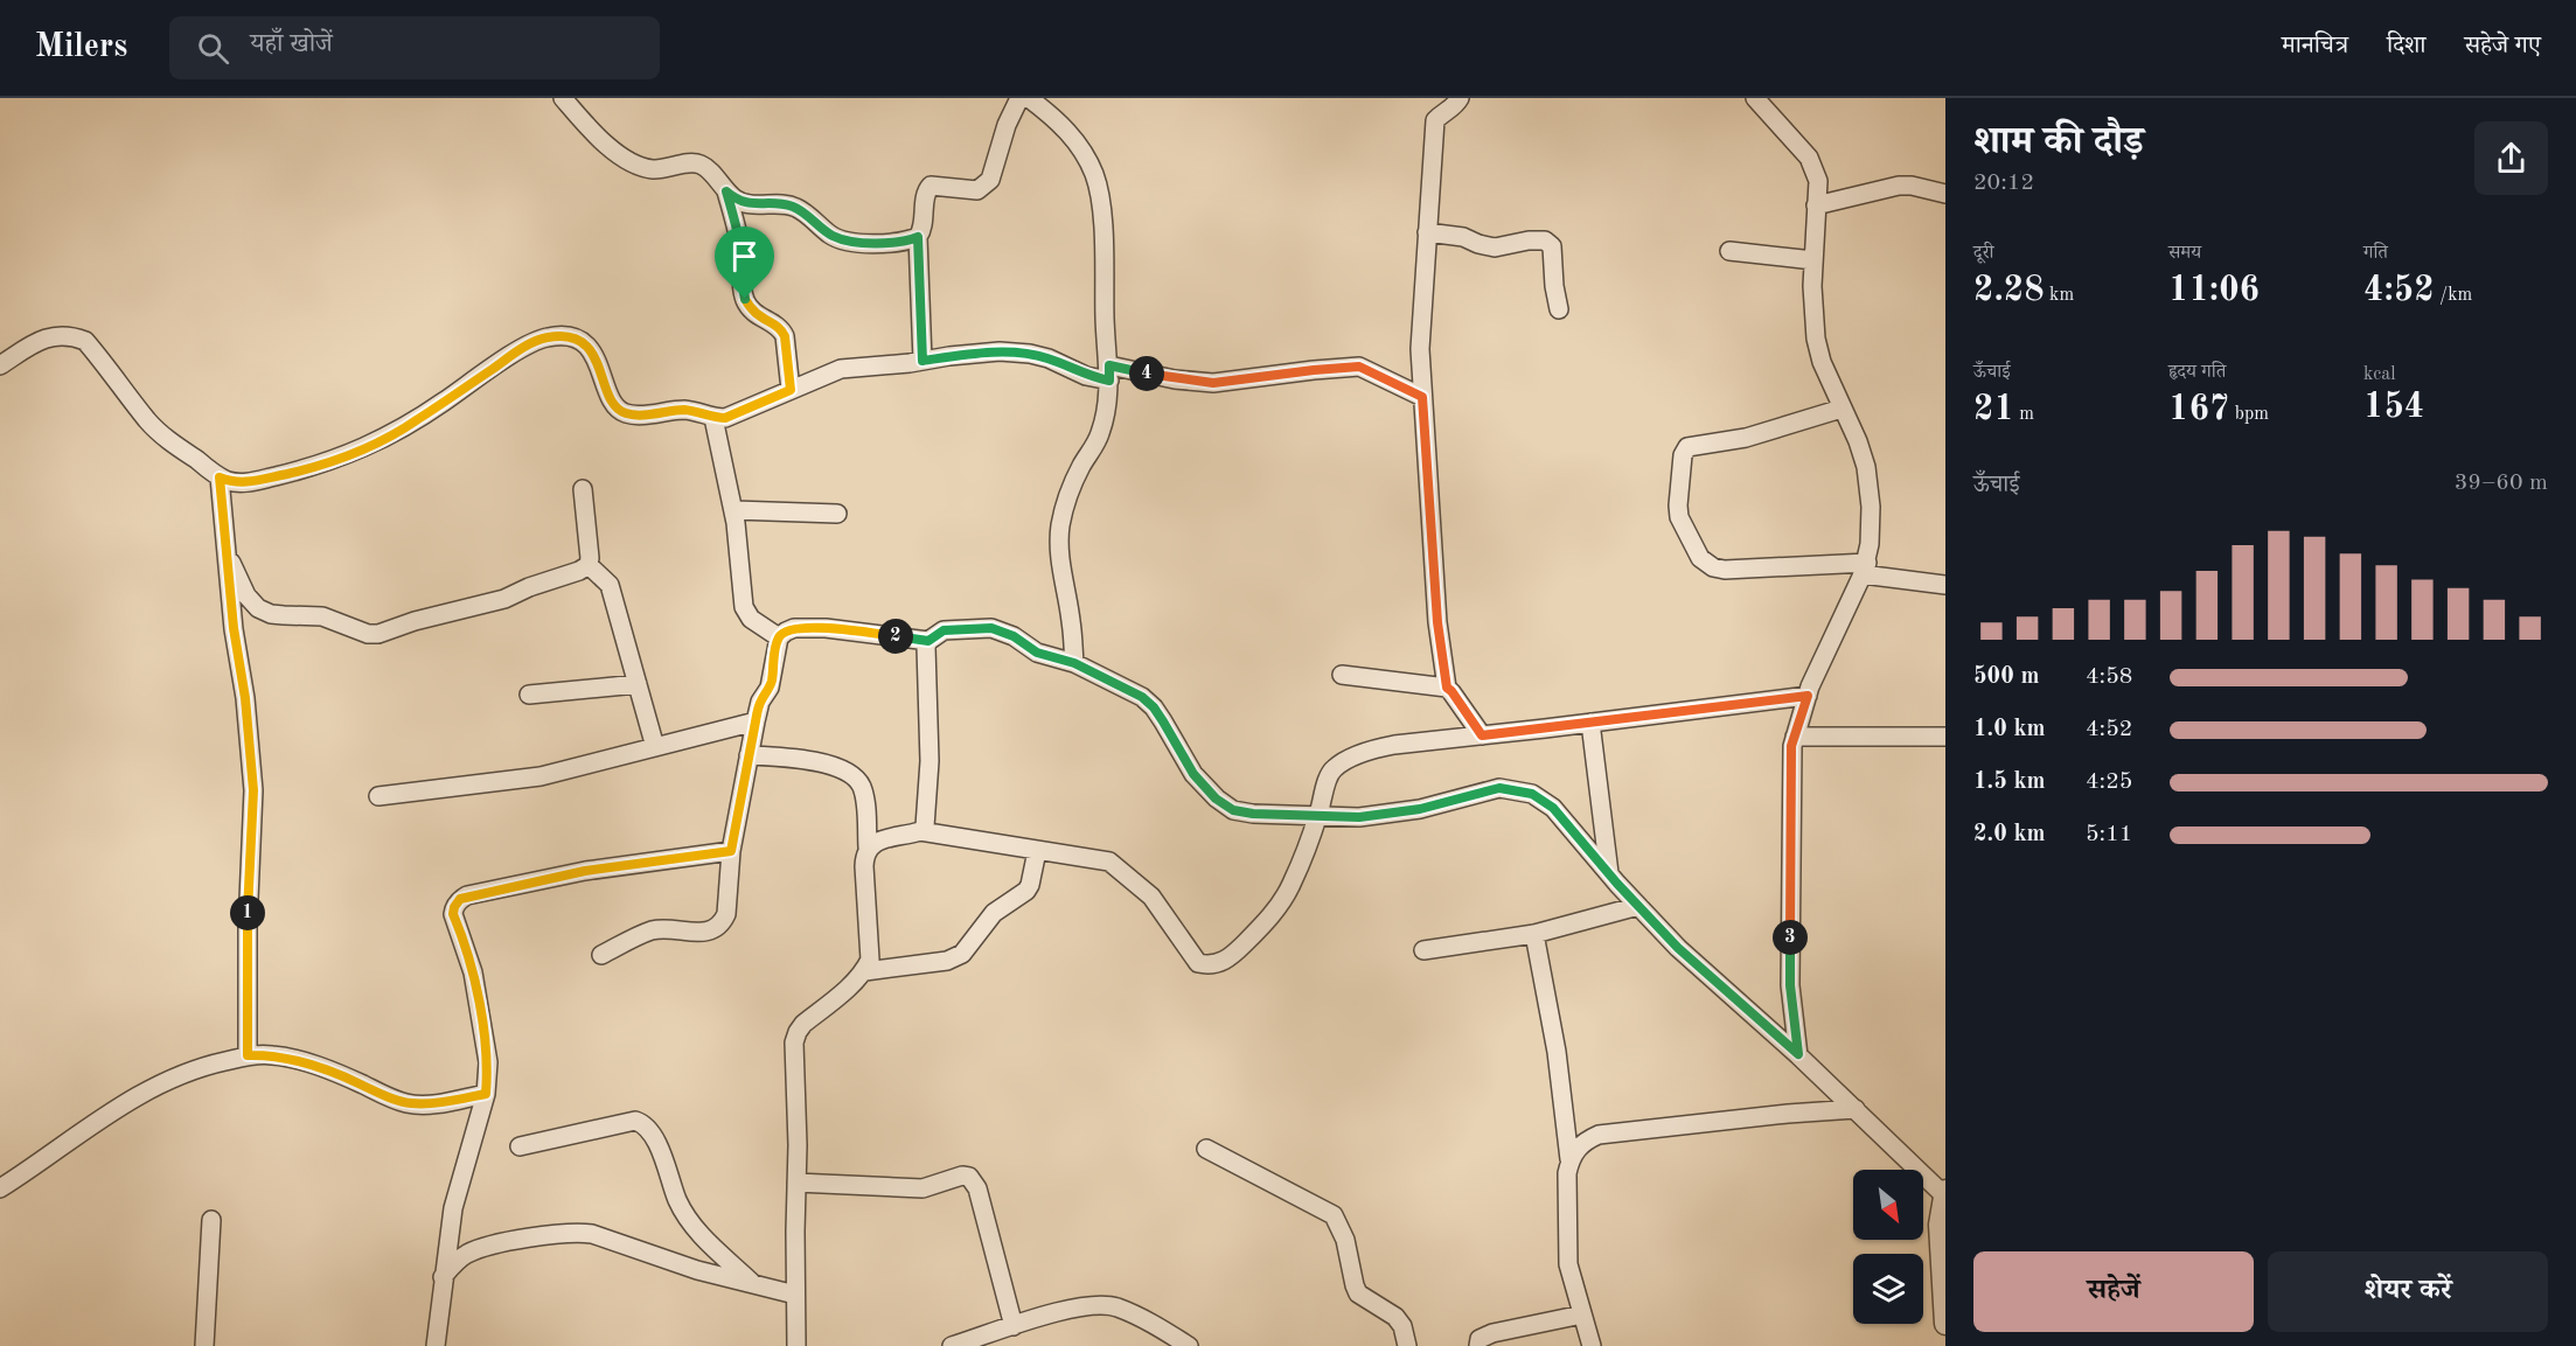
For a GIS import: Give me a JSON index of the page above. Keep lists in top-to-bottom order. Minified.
{"north":"bottom right","page":{"header":"Milers","search":"यहाँ खोजें","nav":["मानचित्र","दिशा","सहेजे गए"],"heading":["शाम की दौड़","20:12"],"stats":[["दूरी","2.28 km"],["समय","11:06"],["गति","4:52 /km"],["ऊँचाई","21 m"],["हृदय गति","167 bpm"],["kcal","154"]],"pins":["4","2","1","3"],"chart":["ऊँचाई","39–60 m"],"list":[{"name":"500 m","note":"4:58"},{"name":"1.0 km","note":"4:52"},{"name":"1.5 km","note":"4:25"},{"name":"2.0 km","note":"5:11"}],"buttons":["सहेजें","शेयर करें"]}}
